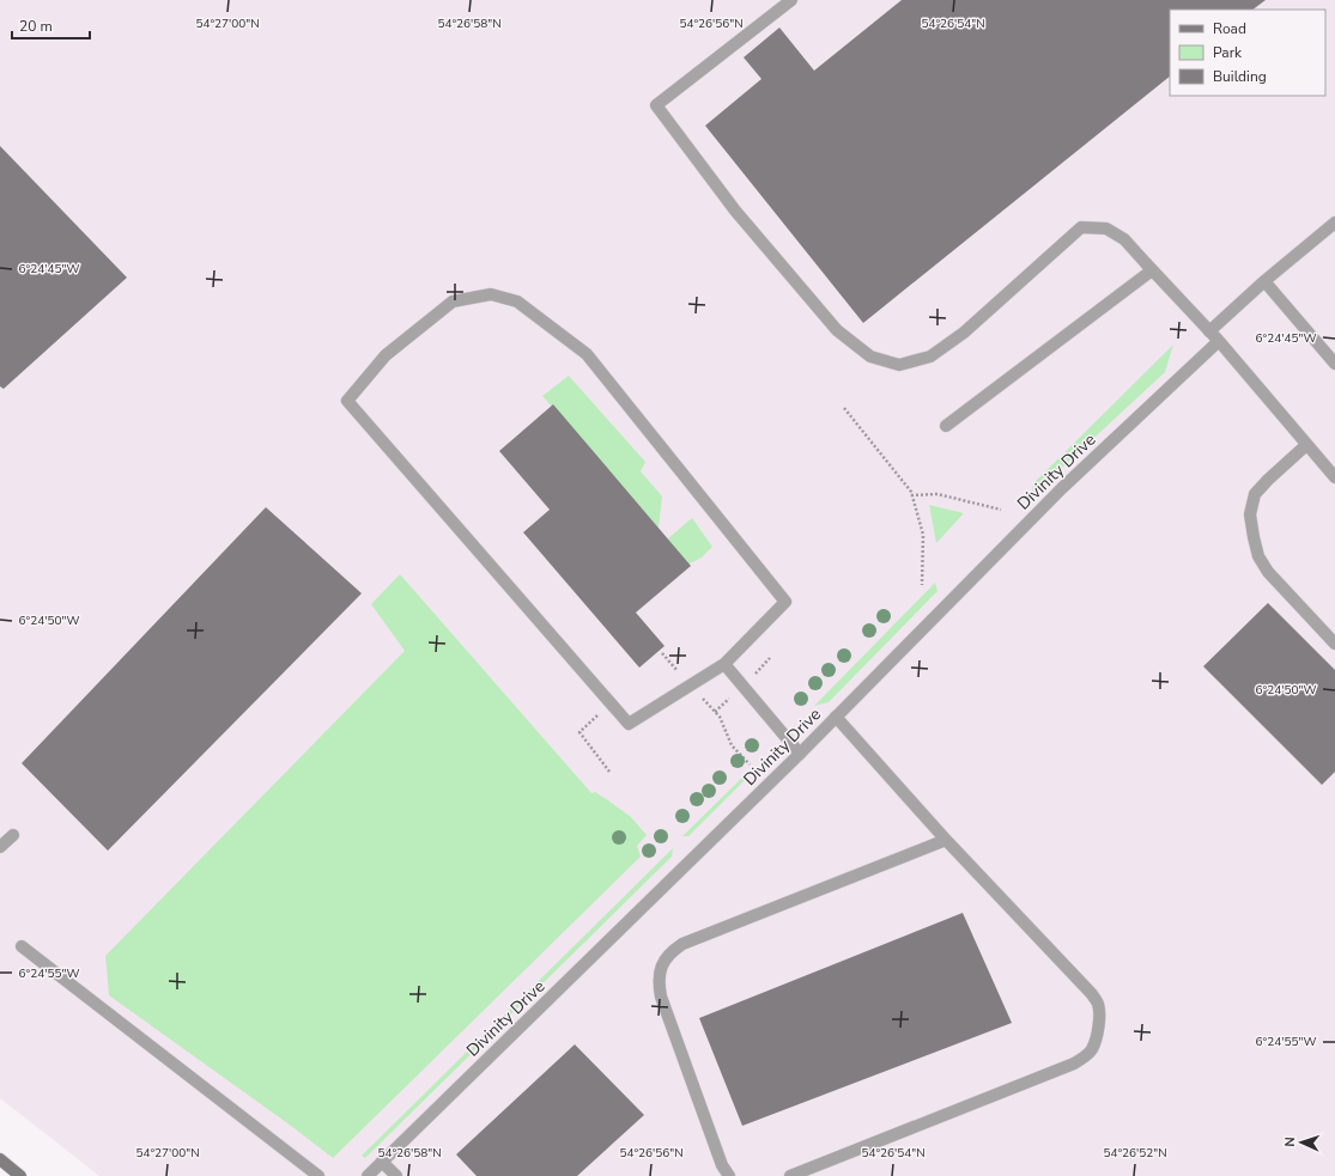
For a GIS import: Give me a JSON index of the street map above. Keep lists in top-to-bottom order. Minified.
{"streets":{"street":["Divinity Drive"]},"legend":["Road","Park","Building"],"scale_bar":"20 m","north":"left","coordinates":["54°27'00\"N","54°26'58\"N","54°26'56\"N","54°26'54\"N","6°24'45\"W","6°24'50\"W","6°24'55\"W","54°26'52\"N"]}
